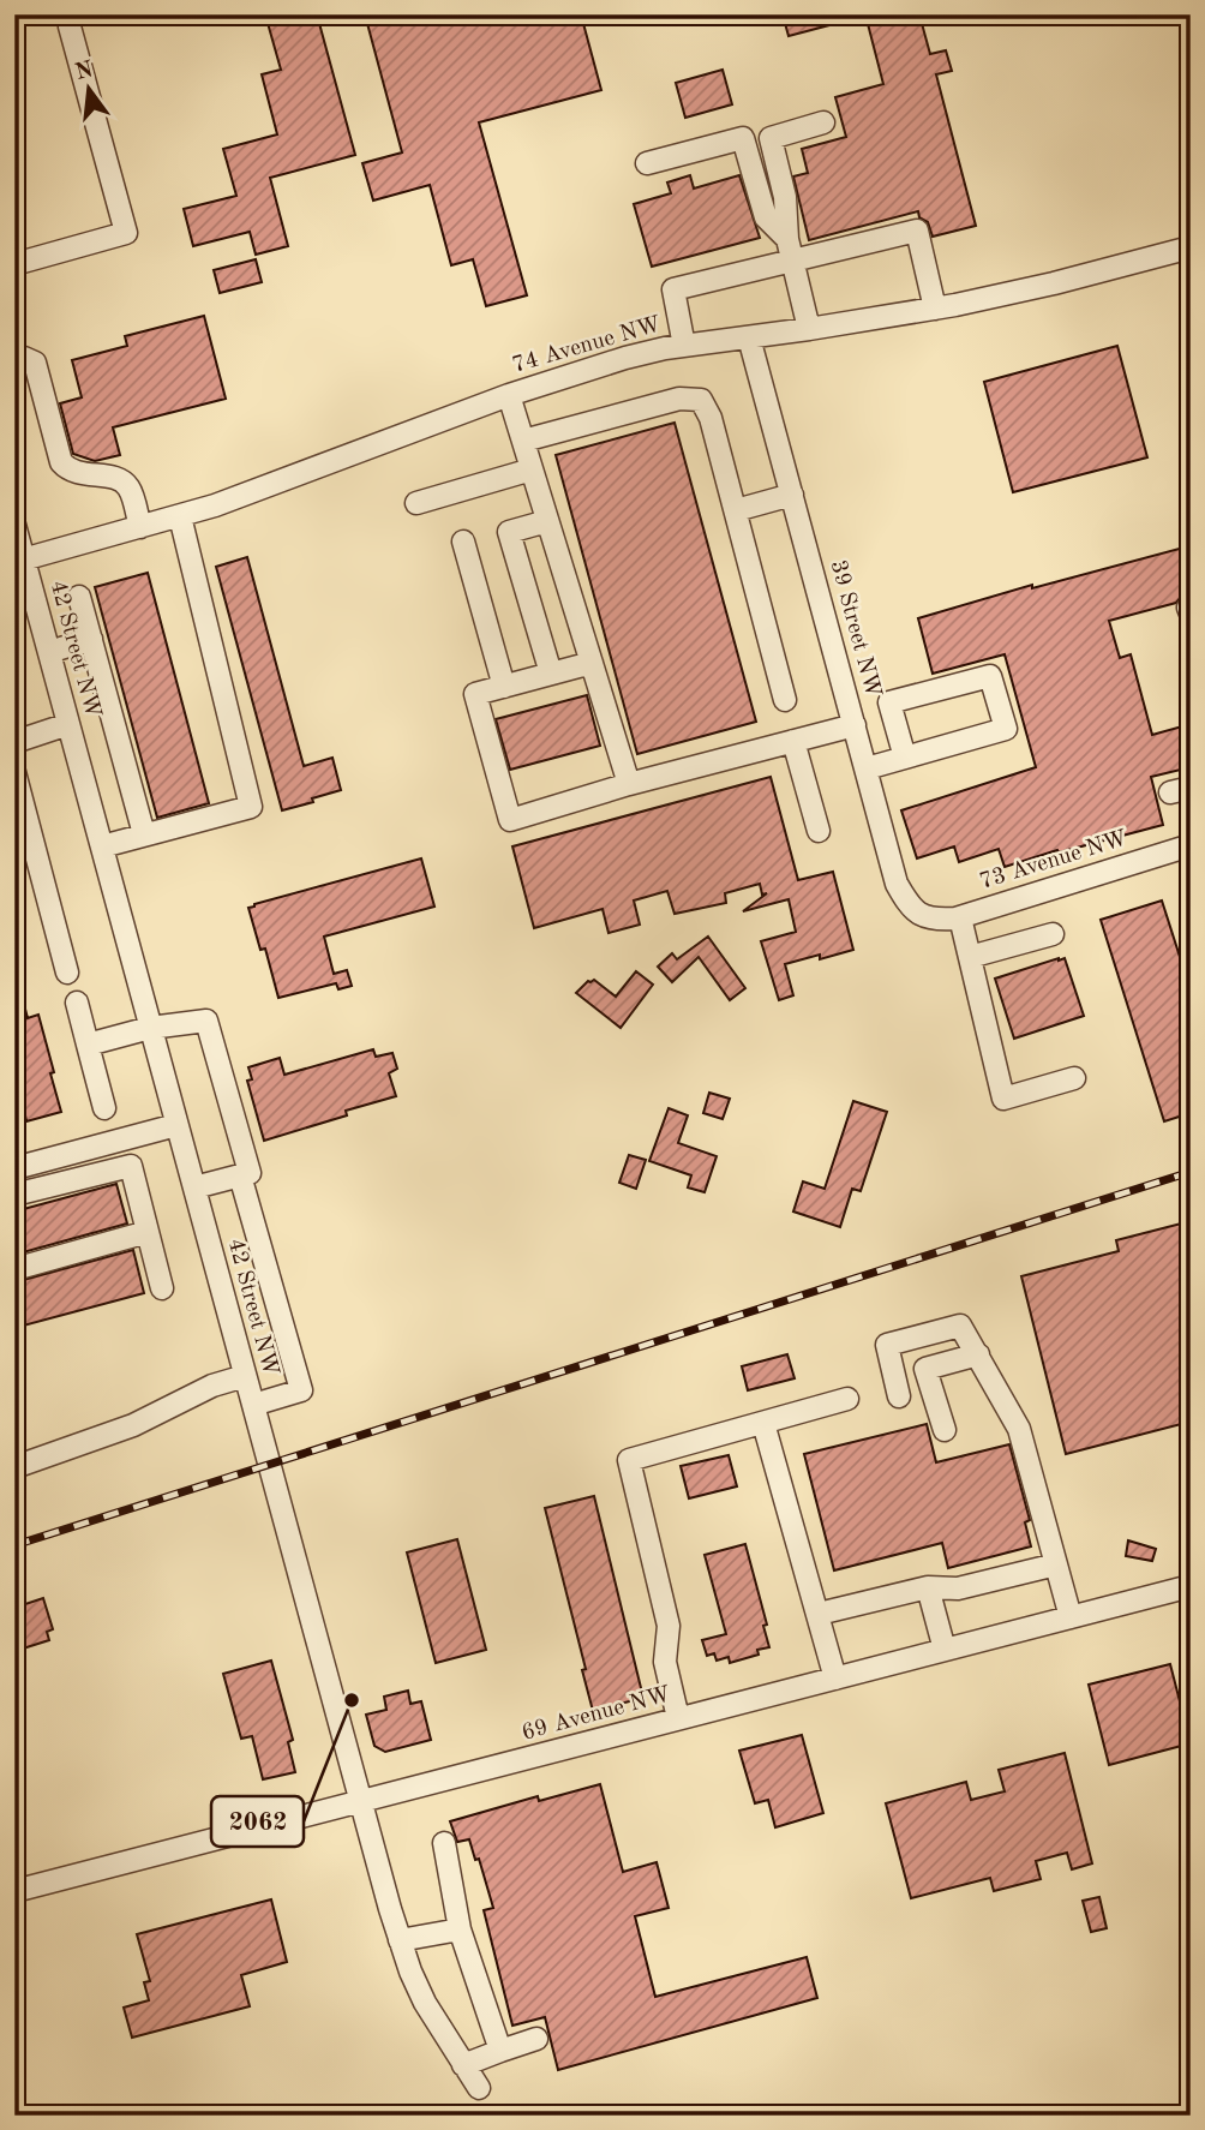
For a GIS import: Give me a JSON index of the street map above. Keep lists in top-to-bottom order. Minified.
{"streets":{"street":["74 Avenue NW","39 Street NW","42 Street NW","73 Avenue NW","69 Avenue NW"]},"crossings":[["74 Avenue NW","39 Street NW"],["74 Avenue NW","42 Street NW"],["39 Street NW","73 Avenue NW"],["42 Street NW","69 Avenue NW"]],"places":["2062"],"north":"top"}
